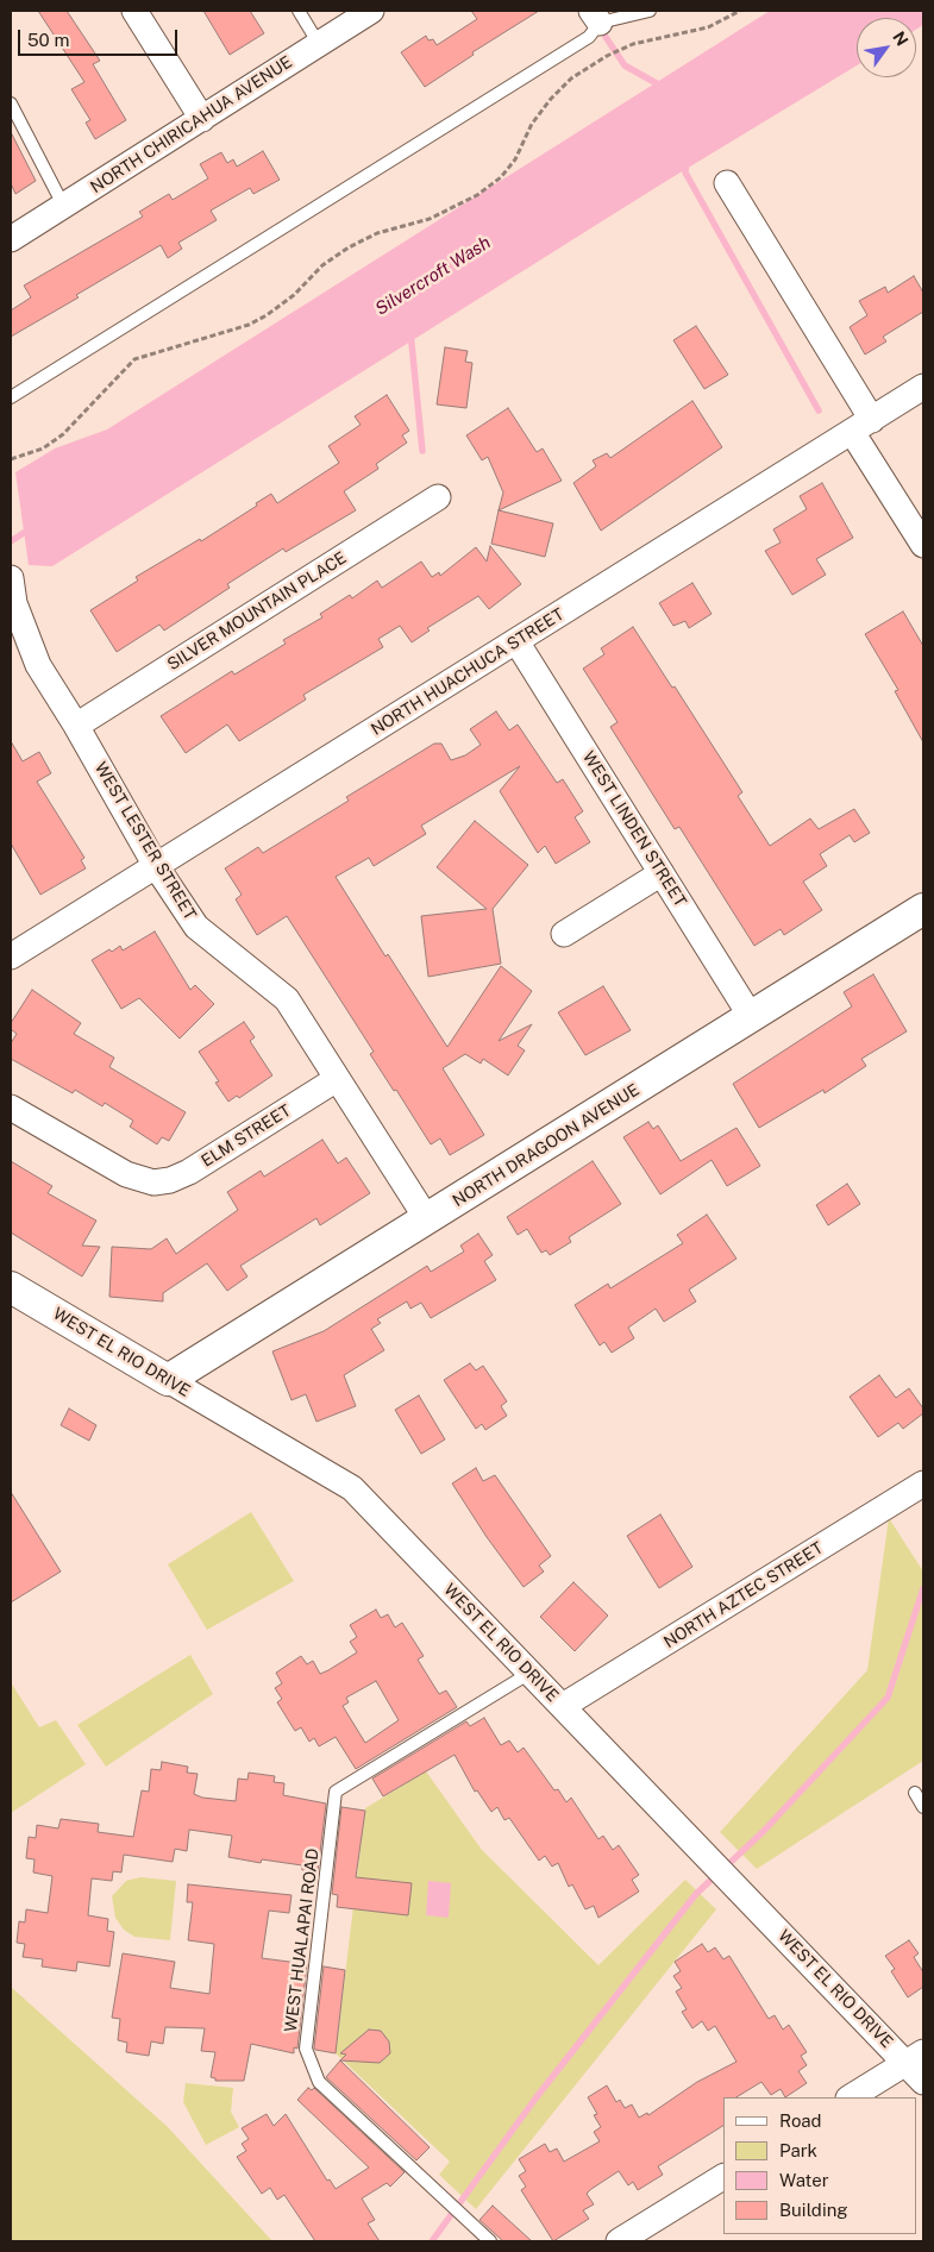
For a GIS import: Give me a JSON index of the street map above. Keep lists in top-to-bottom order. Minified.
{"streets":{"street":["NORTH CHIRICAHUA AVENUE","SILVER MOUNTAIN PLACE","NORTH HUACHUCA STREET","WEST LINDEN STREET","WEST LESTER STREET","ELM STREET","NORTH DRAGOON AVENUE","WEST EL RIO DRIVE","NORTH AZTEC STREET"],"lane":["WEST HUALAPAI ROAD"]},"crossings":[["SILVER MOUNTAIN PLACE","WEST LESTER STREET"],["NORTH HUACHUCA STREET","WEST LINDEN STREET"],["NORTH HUACHUCA STREET","WEST LESTER STREET"],["WEST LINDEN STREET","NORTH DRAGOON AVENUE"],["WEST LESTER STREET","ELM STREET"],["WEST LESTER STREET","NORTH DRAGOON AVENUE"],["NORTH DRAGOON AVENUE","WEST EL RIO DRIVE"],["WEST EL RIO DRIVE","NORTH AZTEC STREET"],["WEST EL RIO DRIVE","WEST HUALAPAI ROAD"]],"water":["Silvercroft Wash"],"legend":["Road","Park","Water","Building"],"scale_bar":"50 m","north":"top right"}
